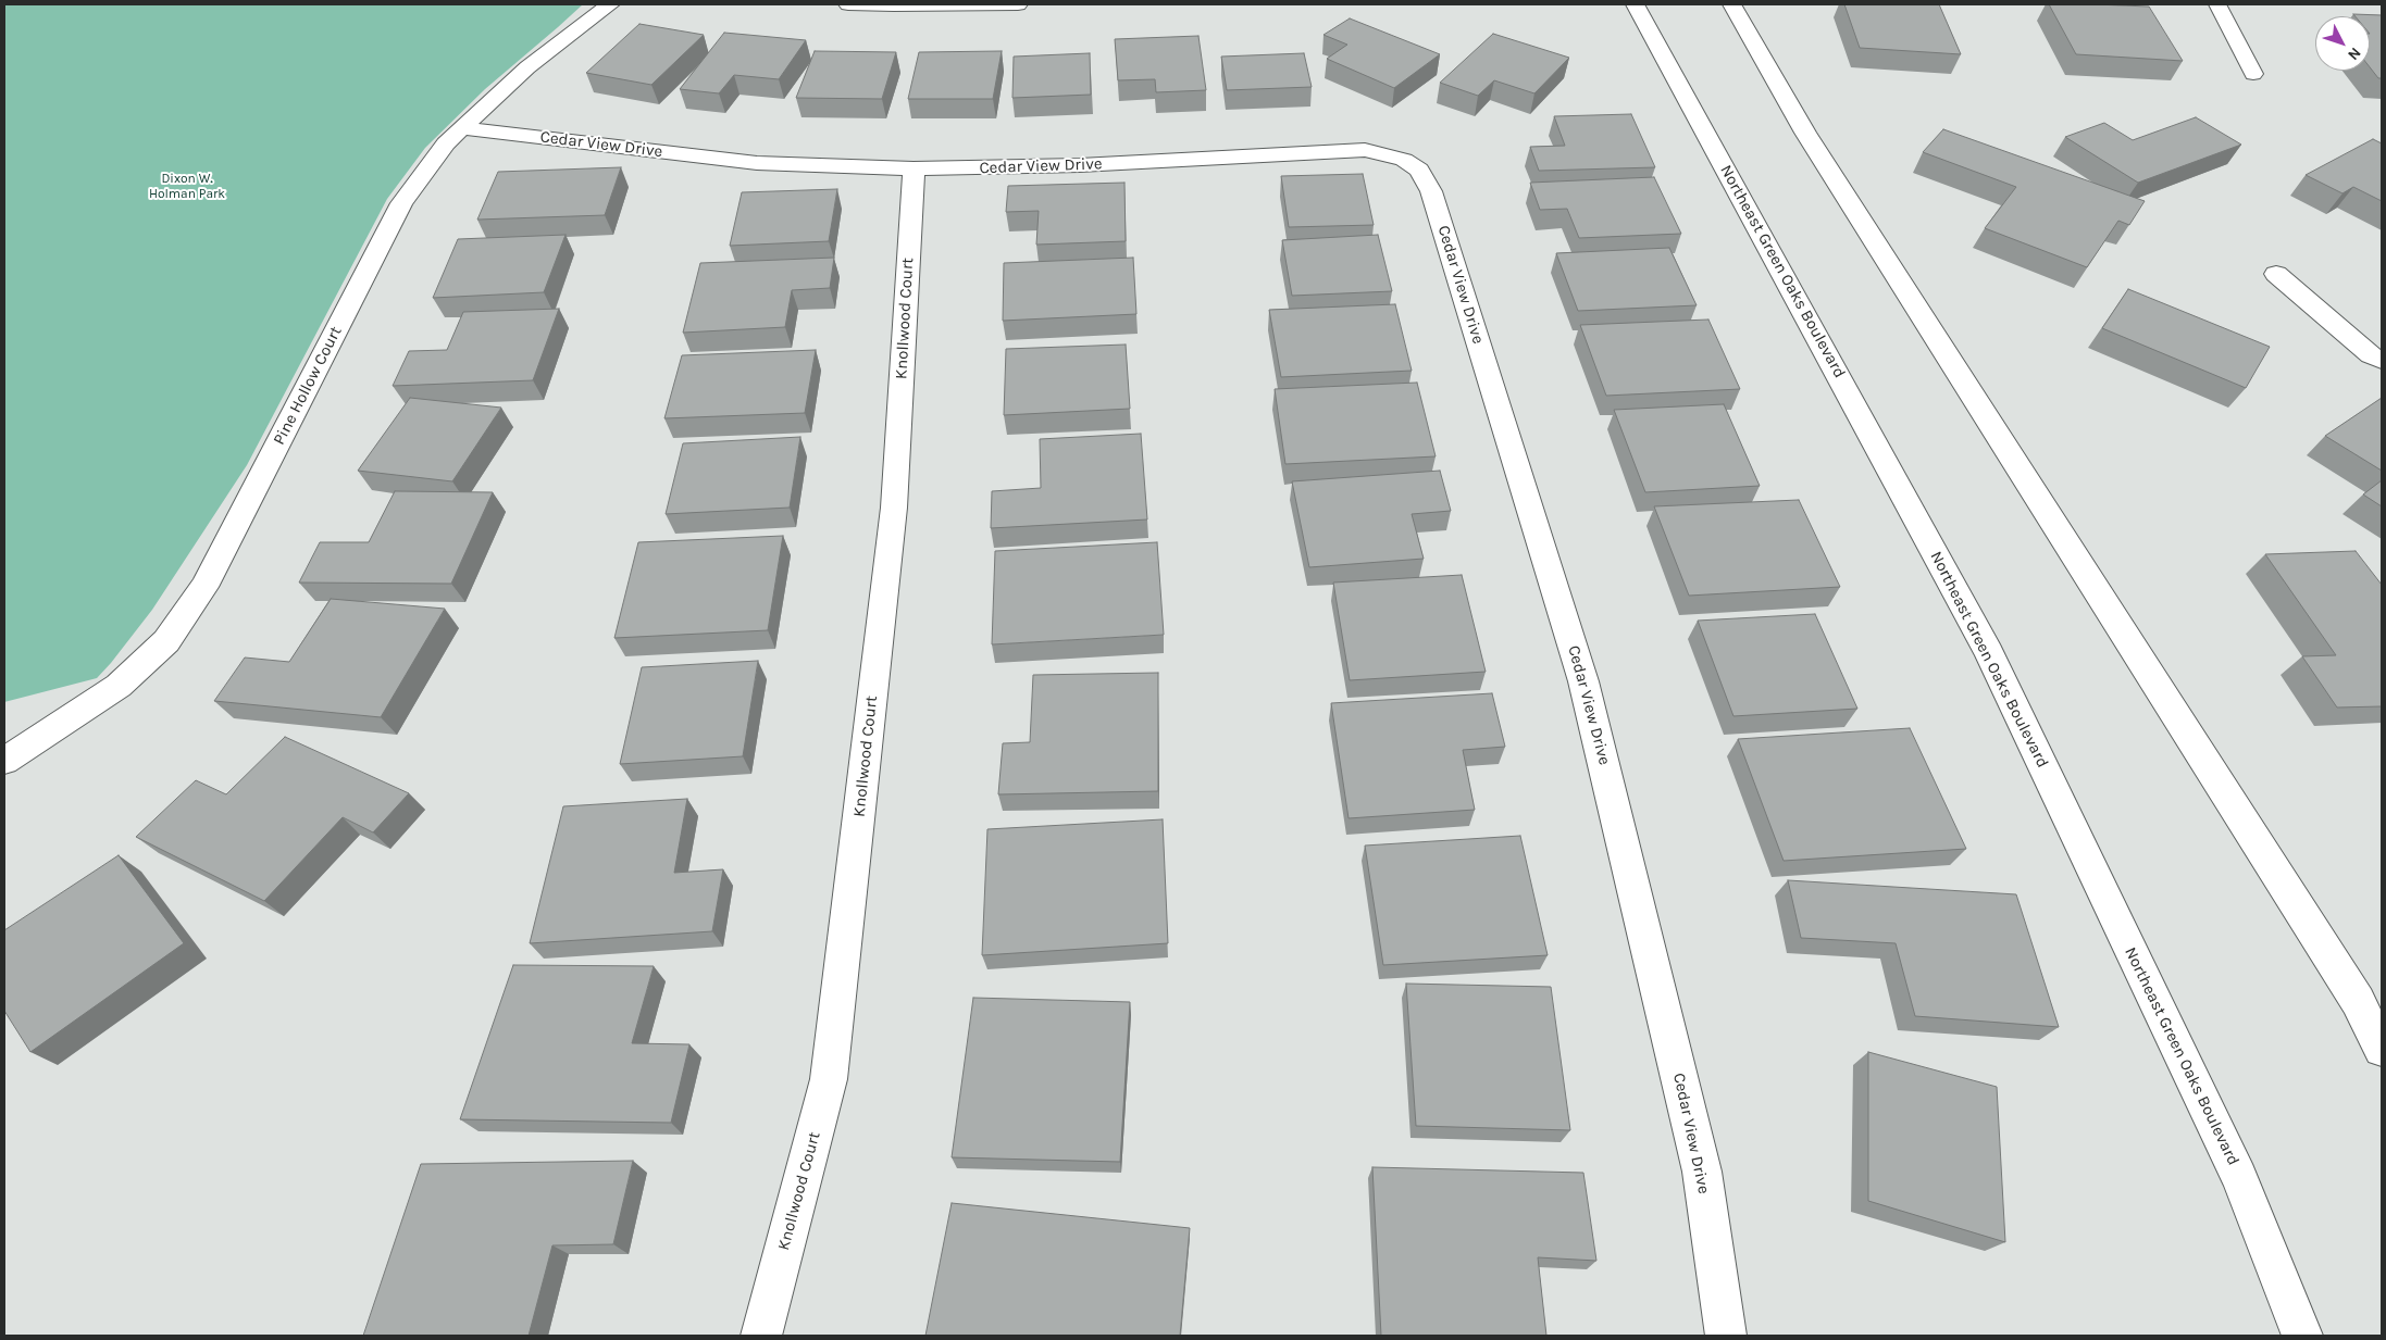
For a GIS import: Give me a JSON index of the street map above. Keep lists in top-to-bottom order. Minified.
{"streets":{"street":["Cedar View Drive","Northeast Green Oaks Boulevard","Knollwood Court","Pine Hollow Court"]},"crossings":[["Cedar View Drive","Knollwood Court"],["Cedar View Drive","Pine Hollow Court"]],"parks":["Dixon W. Holman Park"],"north":"bottom right"}
